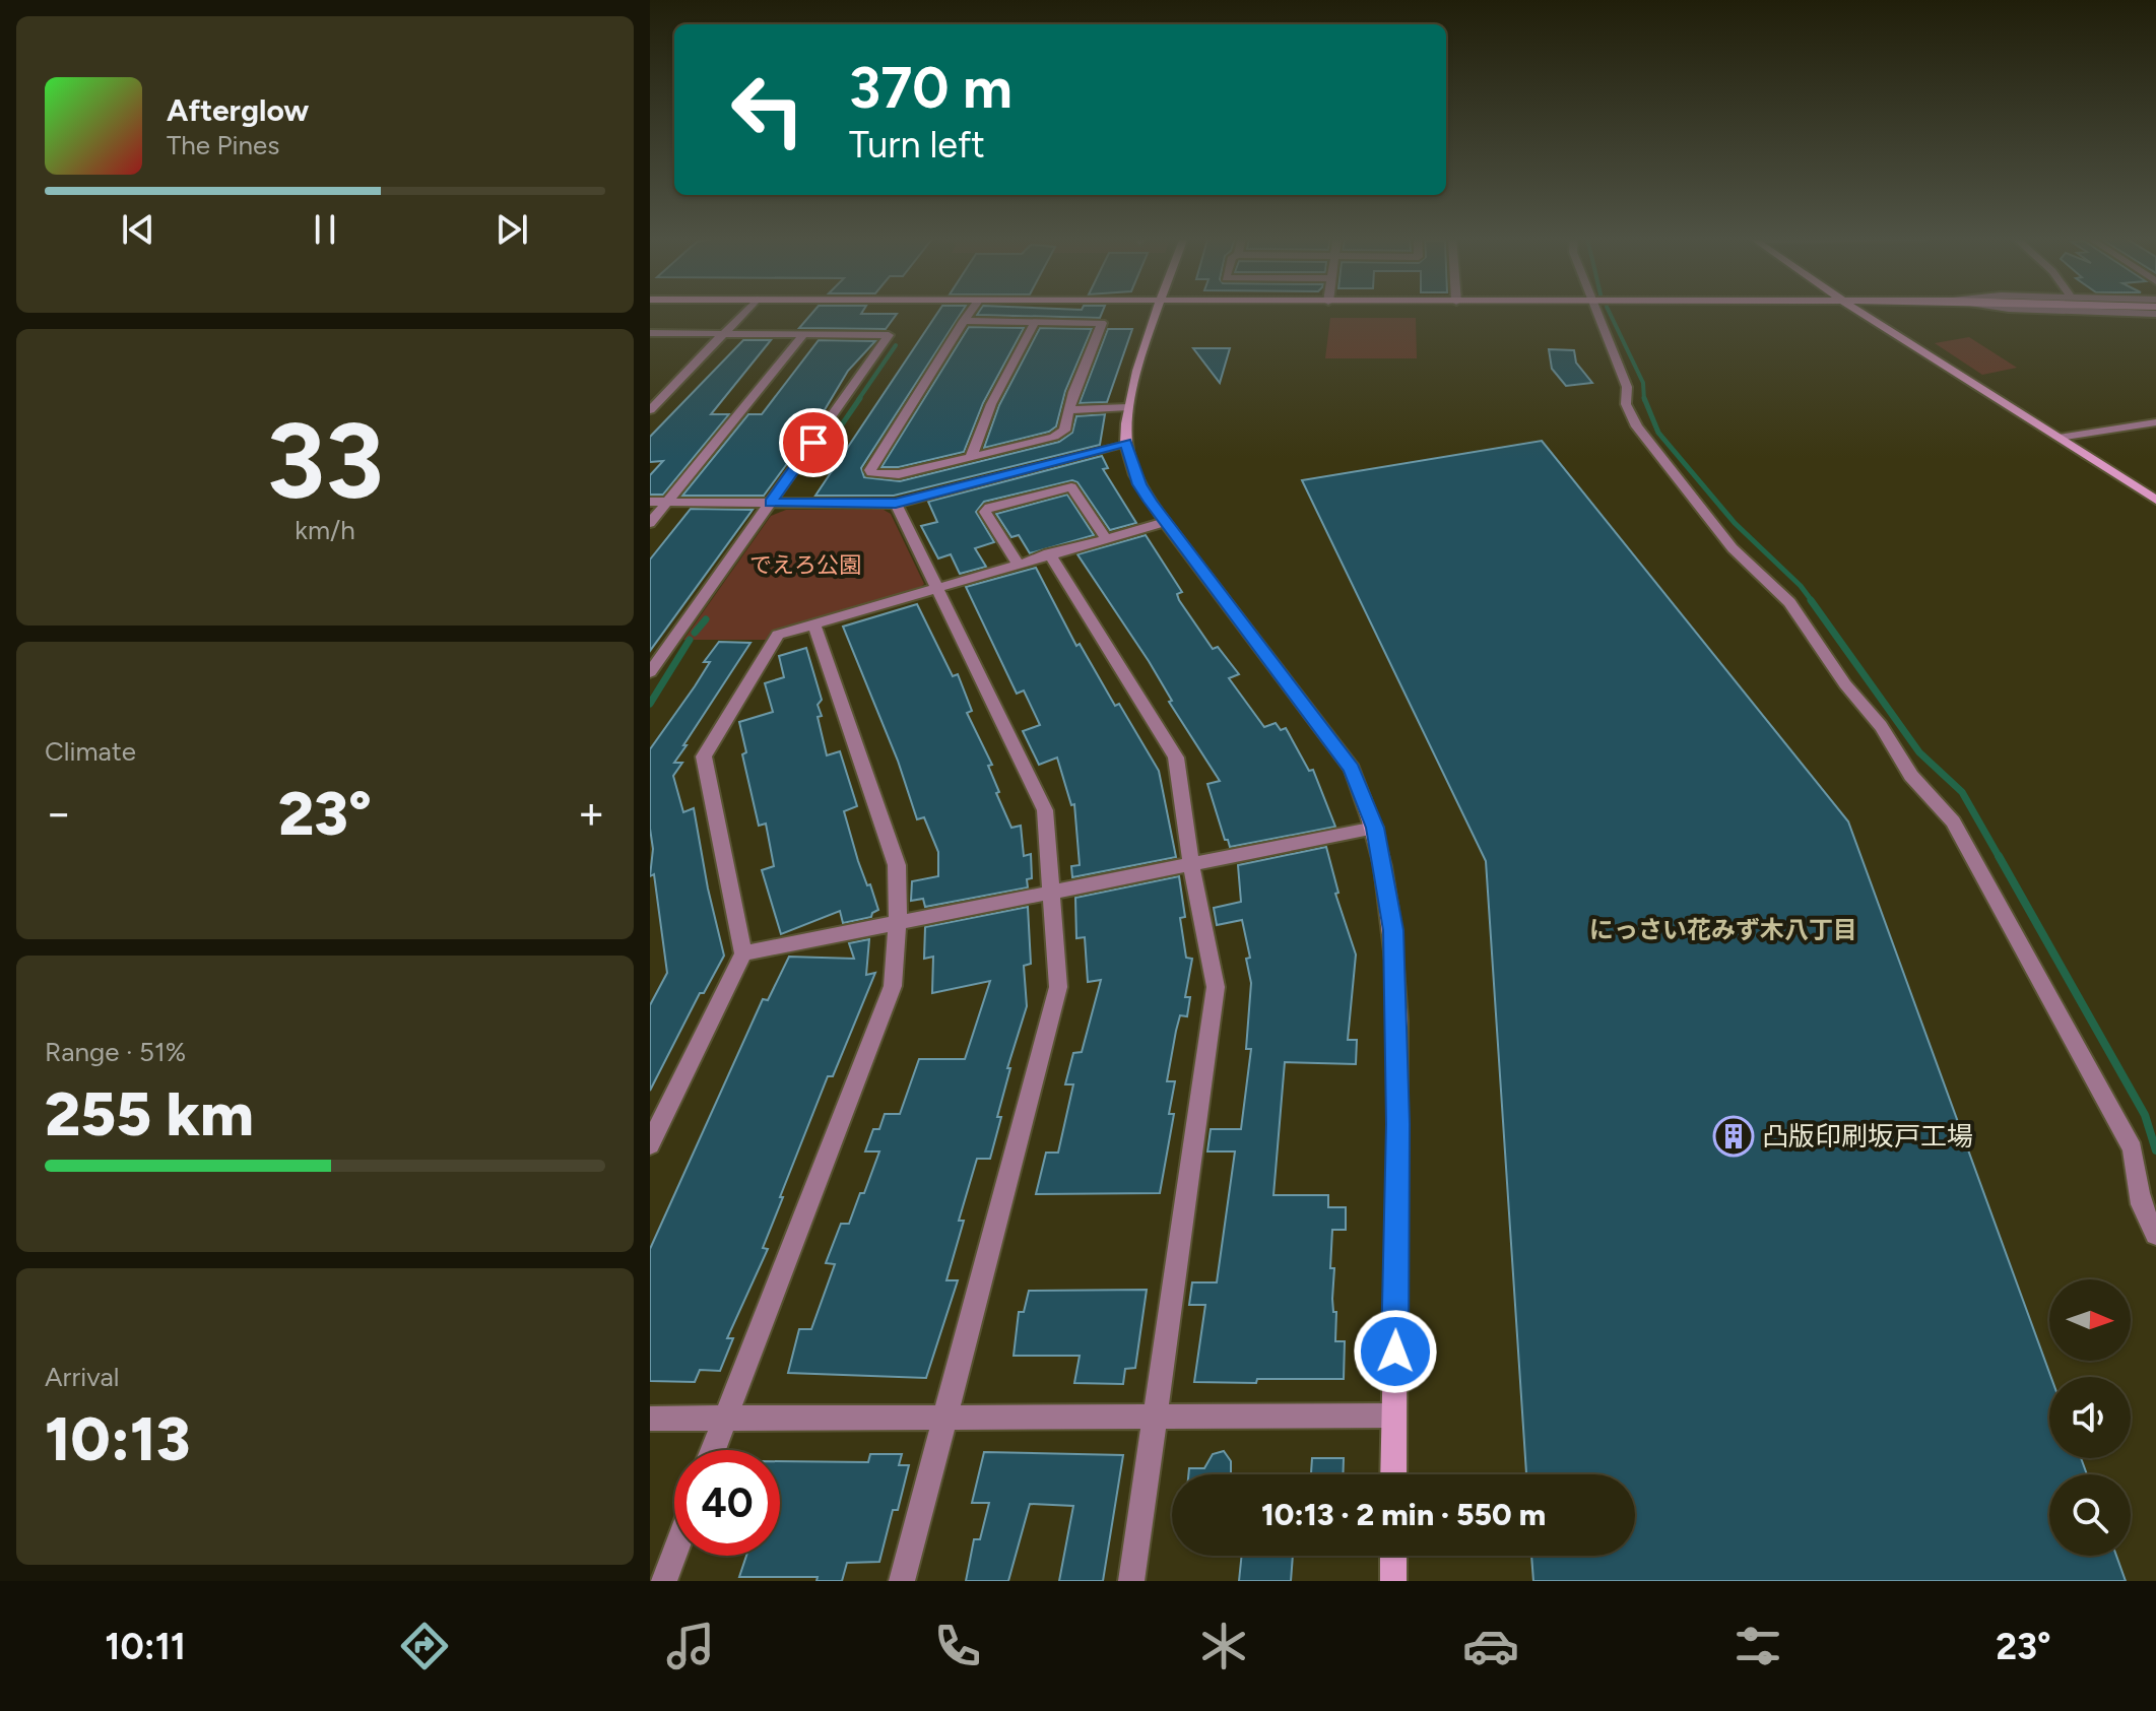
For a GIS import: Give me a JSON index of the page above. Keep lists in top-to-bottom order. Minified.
{"districts":["にっさい花みず木八丁目"],"parks":["でえろ公園"],"places":{"building":["凸版印刷坂戸工場"]},"north":"right","page":{"turn":["370 m","Turn left"],"song":["Afterglow","The Pines"],"tile":[["33","km/h"],"Climate",["Range · 51%","255 km"],["Arrival","10:13"]],"heat":["−","23°","+"],"limit":"40","trip":"10:13 · 2 min · 550 m","tabs":["10:11","23°"]}}
